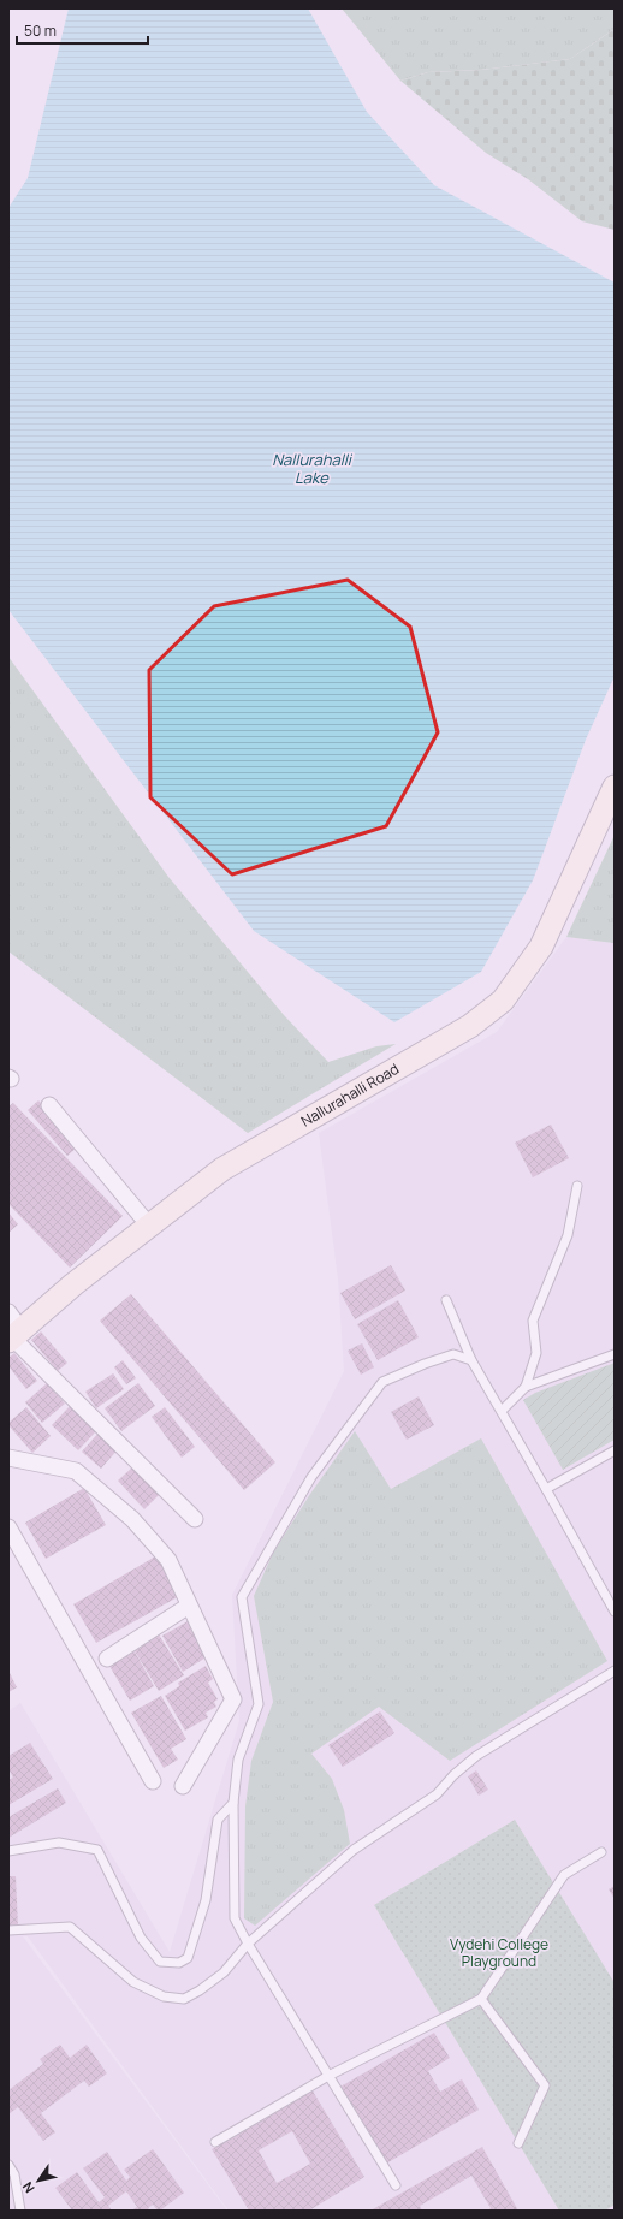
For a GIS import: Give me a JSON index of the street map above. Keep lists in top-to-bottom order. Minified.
{"streets":{"street":["Nallurahalli Road"]},"water":["Nallurahalli Lake"],"parks":["Vydehi College Playground"],"scale_bar":"50 m","north":"bottom left"}
